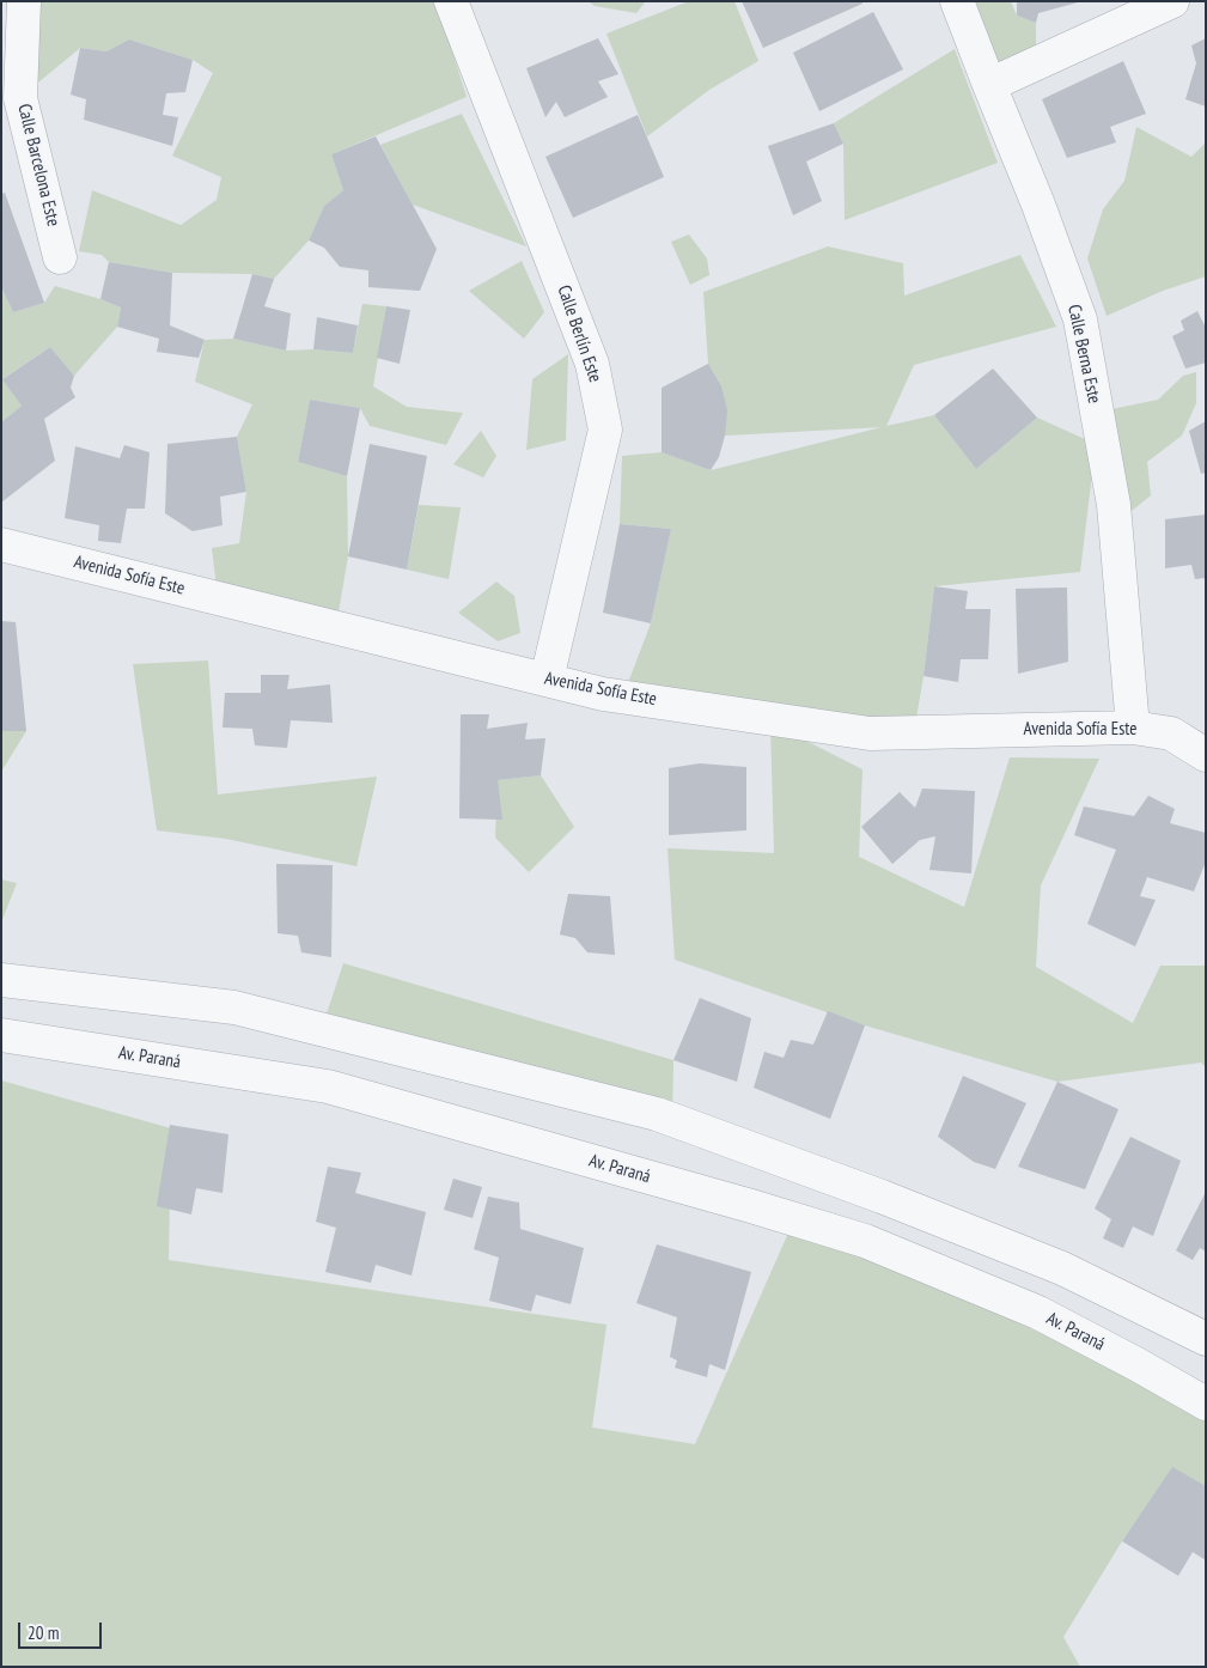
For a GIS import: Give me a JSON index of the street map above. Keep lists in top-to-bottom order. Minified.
{"streets":{"street":["Calle Barcelona Este","Calle Berlín Este","Calle Berna Este","Avenida Sofía Este","Av. Paraná"]},"crossings":[["Calle Berlín Este","Avenida Sofía Este"],["Calle Berna Este","Avenida Sofía Este"]],"scale_bar":"20 m"}
